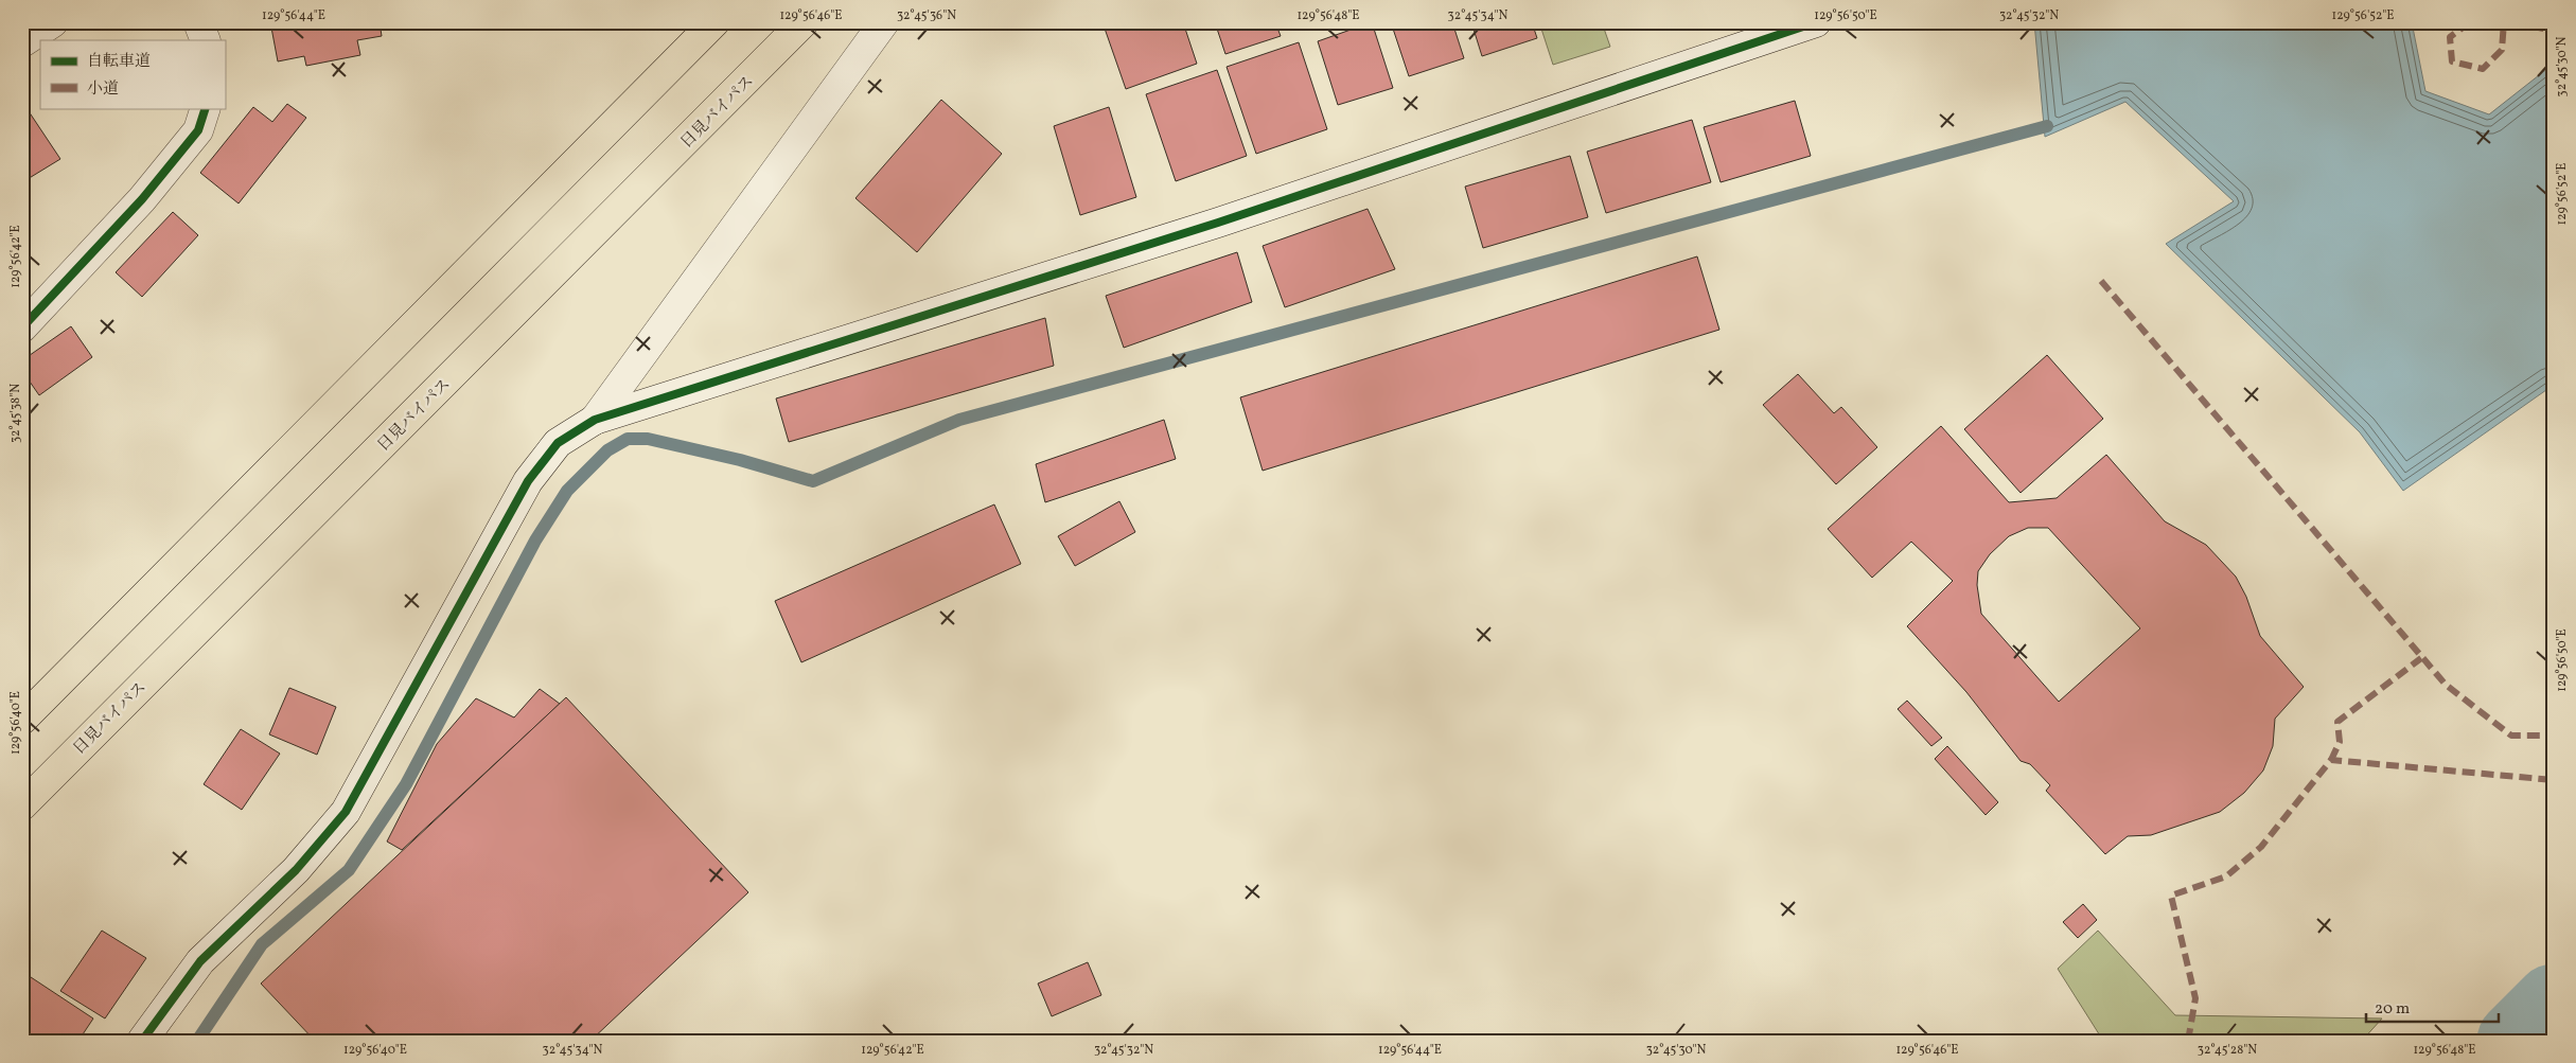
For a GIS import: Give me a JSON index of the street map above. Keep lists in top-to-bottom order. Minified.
{"streets":{"highway":["日見バイパス"]},"legend":["自転車道","小道"],"scale_bar":"20 m","coordinates":["129°56'44\"E","129°56'46\"E","32°45'36\"N","129°56'48\"E","32°45'34\"N","129°56'50\"E","32°45'32\"N","129°56'52\"E","32°45'30\"N","129°56'42\"E","32°45'38\"N","129°56'40\"E","32°45'28\"N"]}
